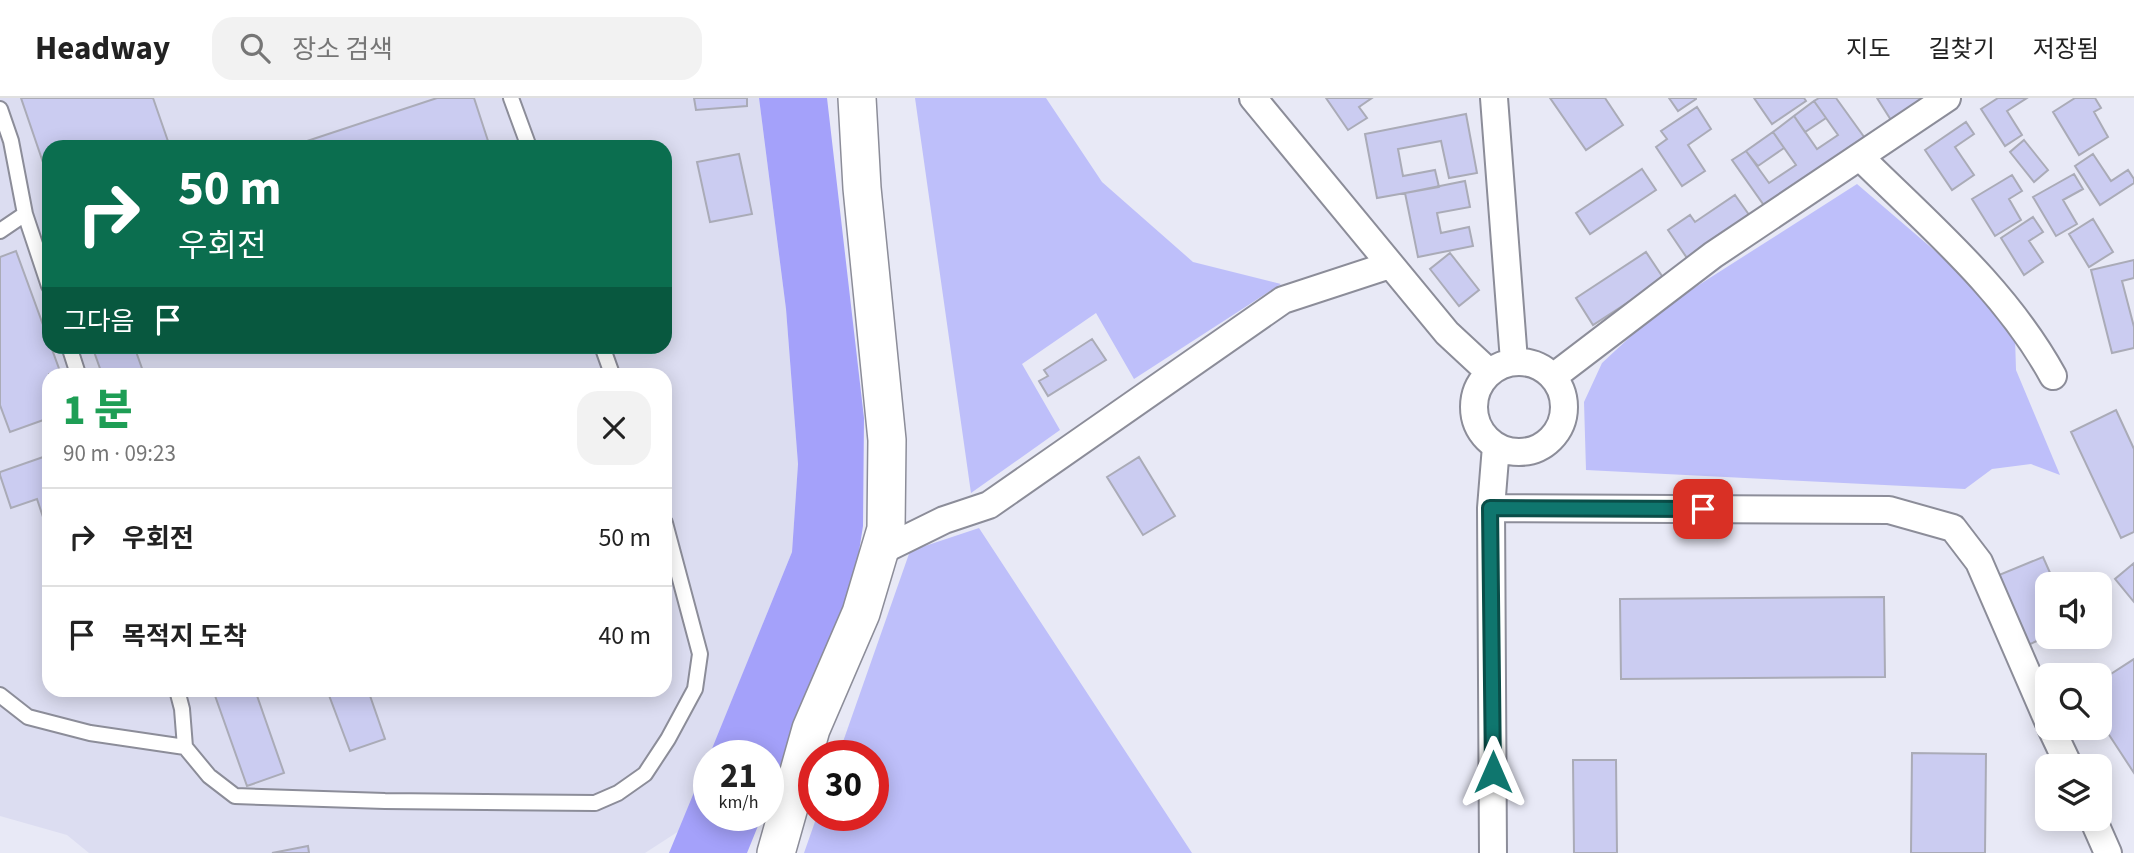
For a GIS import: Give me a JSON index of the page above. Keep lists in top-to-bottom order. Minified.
{"page":{"header":"Headway","search":"장소 검색","nav":["지도","길찾기","저장됨"],"turn":["50 m","우회전"],"then":"그다음","heading":["1 분","90 m · 09:23"],"list":[{"name":"우회전","value":"50 m"},{"name":"목적지 도착","value":"40 m"}],"speed":"21 km/h","limit":"30"}}
